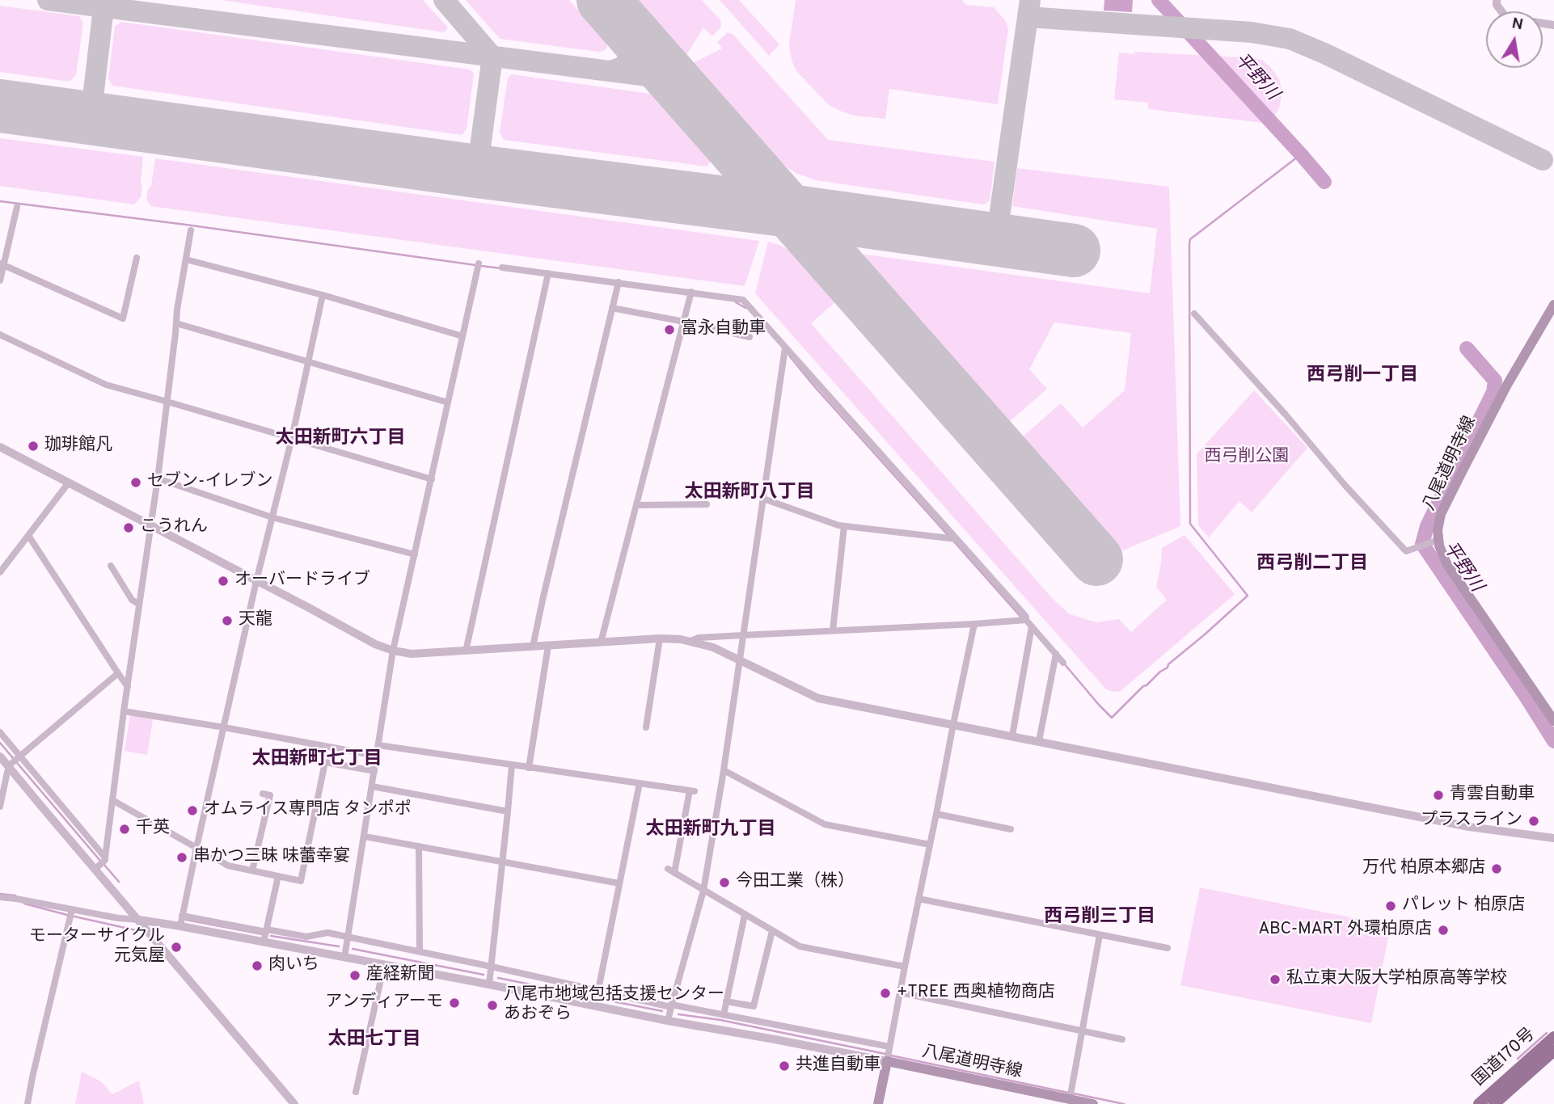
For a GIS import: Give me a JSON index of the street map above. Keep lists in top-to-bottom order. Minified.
{"streets":{"highway":["国道170号"],"main road":["八尾道明寺線"]},"districts":["西弓削一丁目","太田新町六丁目","太田新町八丁目","西弓削二丁目","太田新町七丁目","太田新町九丁目","西弓削三丁目","太田七丁目"],"water":["平野川"],"parks":["西弓削公園"],"places":["富永自動車","珈琲館凡","セブン-イレブン","こうれん","オーバードライブ","天龍","青雲自動車","オムライス専門店 タンポポ","プラスライン","千英","串かつ三昧 味蕾幸宴","万代 柏原本郷店","今田工業（株）","パレット 柏原店","ABC-MART 外環柏原店","モーターサイクル 元気屋","肉いち","産経新聞","私立東大阪大学柏原高等学校","+TREE 西奥植物商店","アンディアーモ","八尾市地域包括支援センター あおぞら","共進自動車"],"north":"top"}
